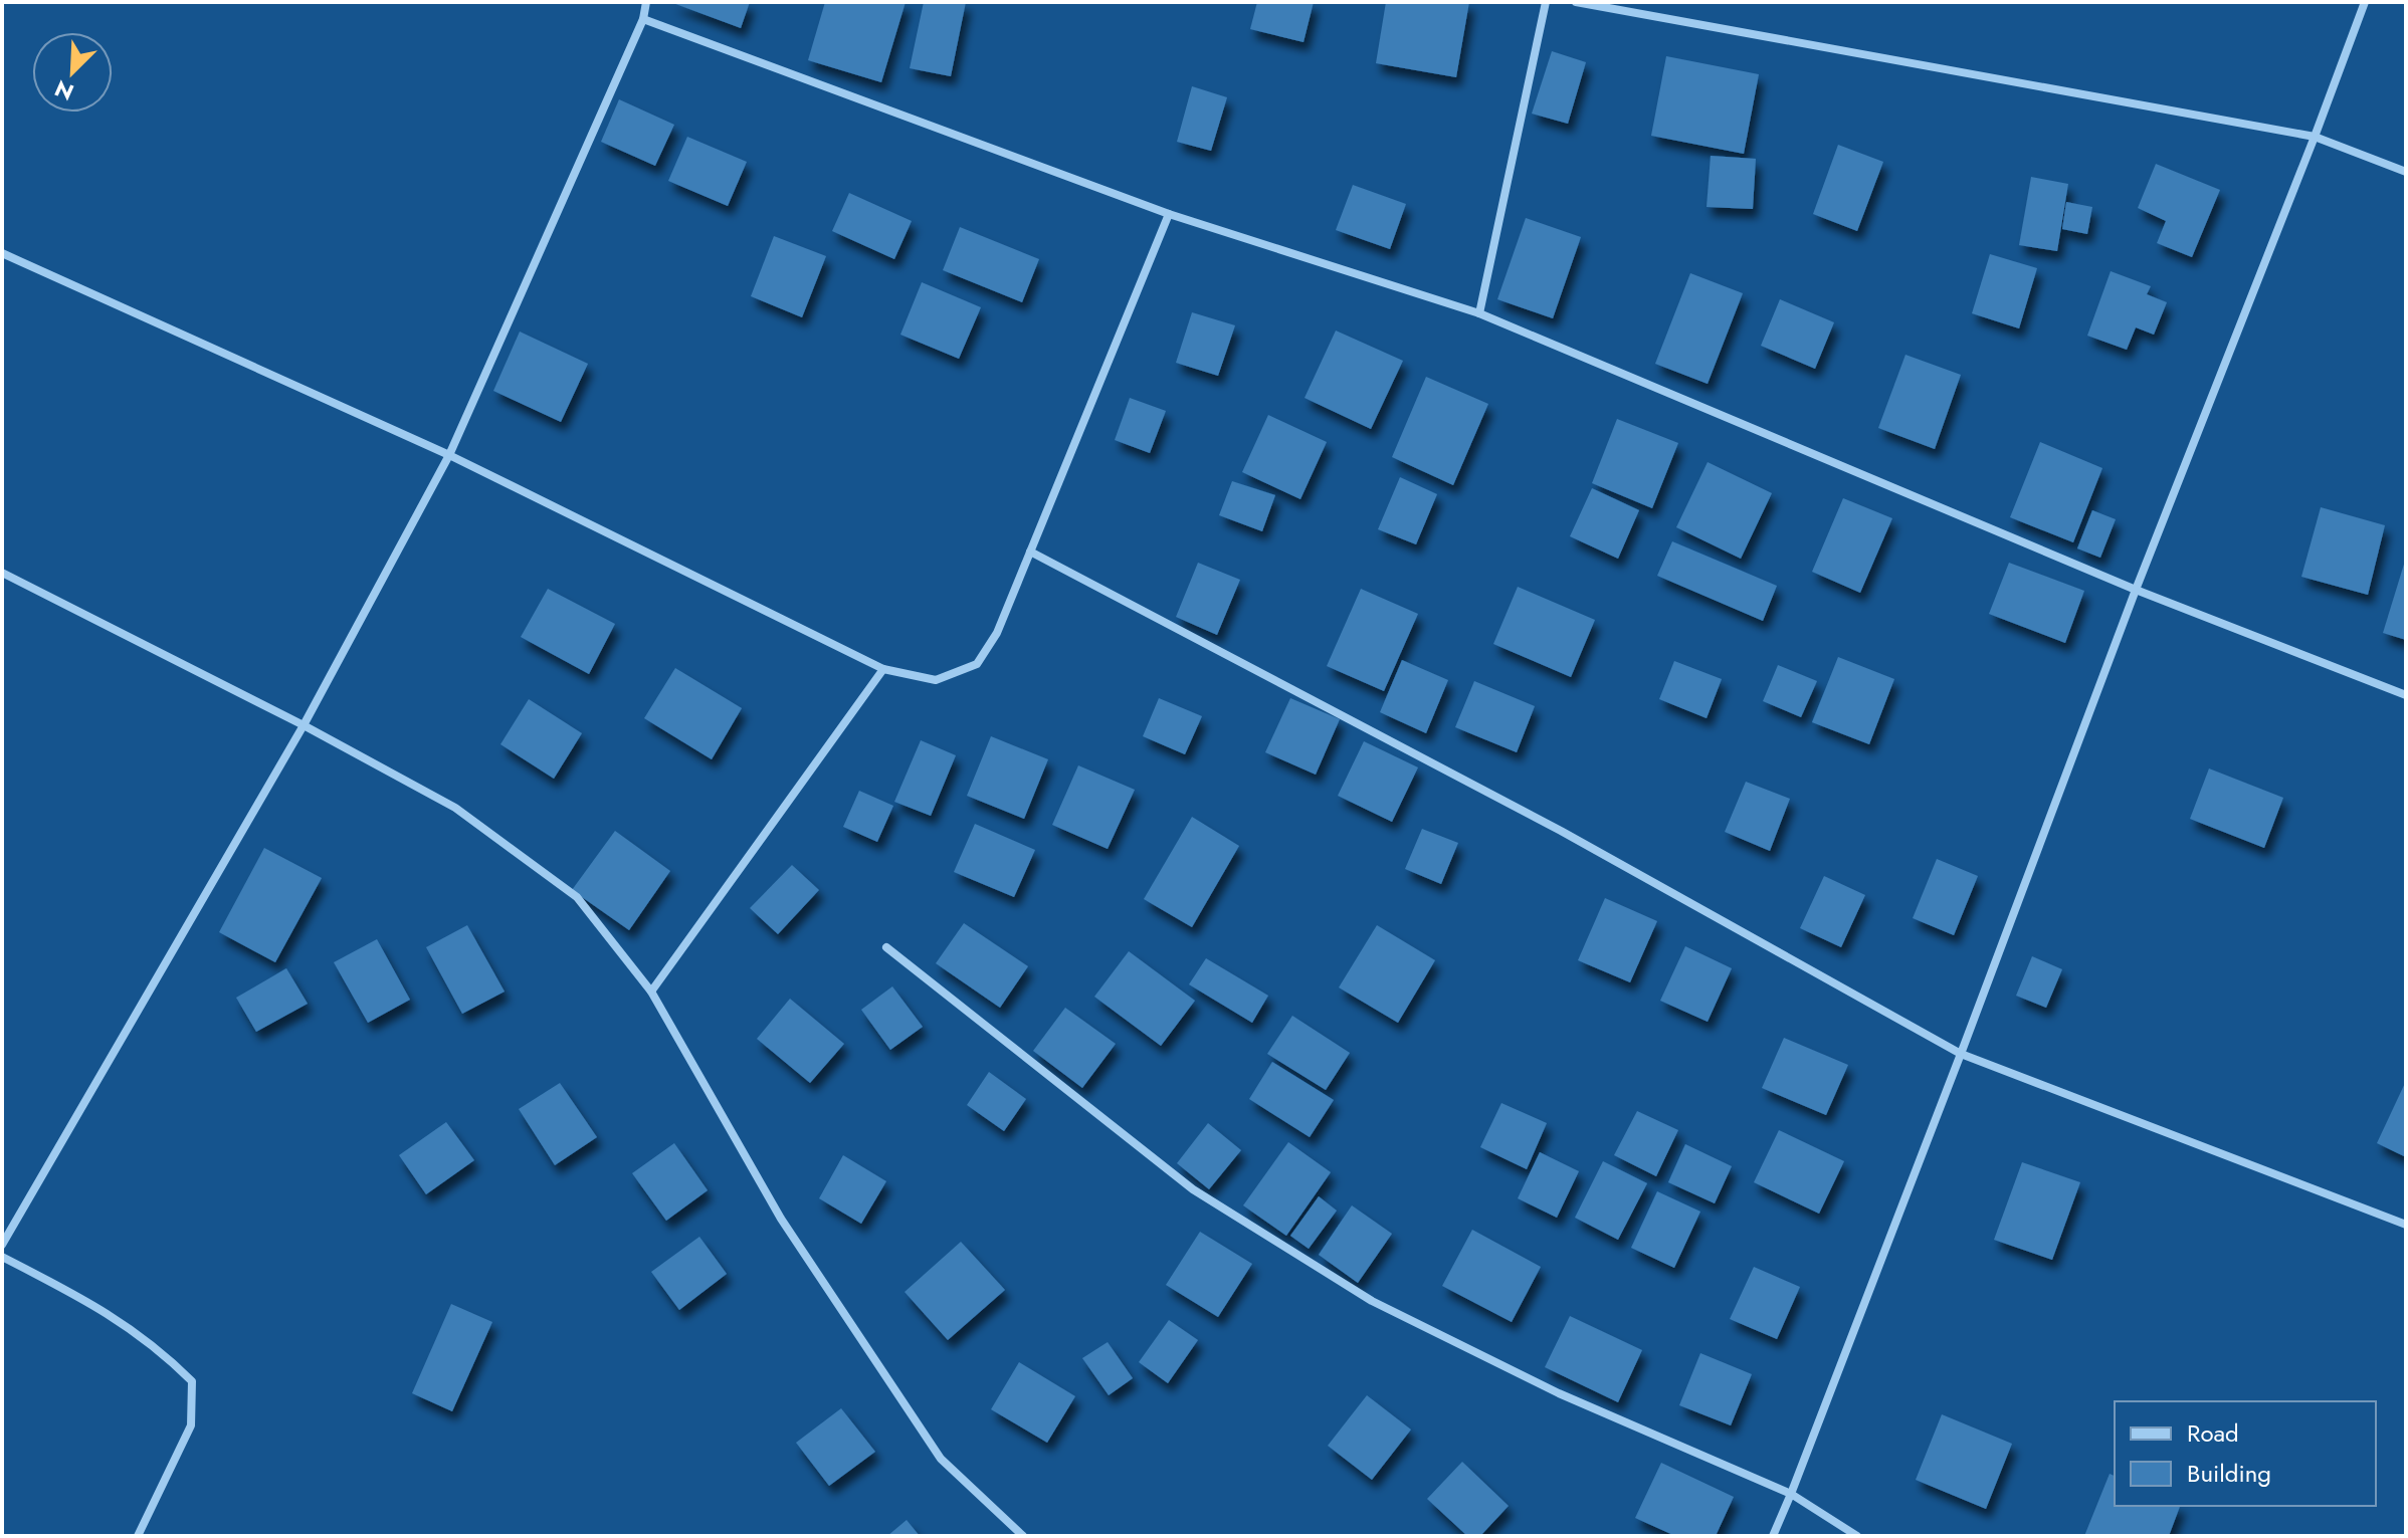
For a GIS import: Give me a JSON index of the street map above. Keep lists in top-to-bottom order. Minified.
{"legend":["Road","Building"],"north":"bottom left"}
